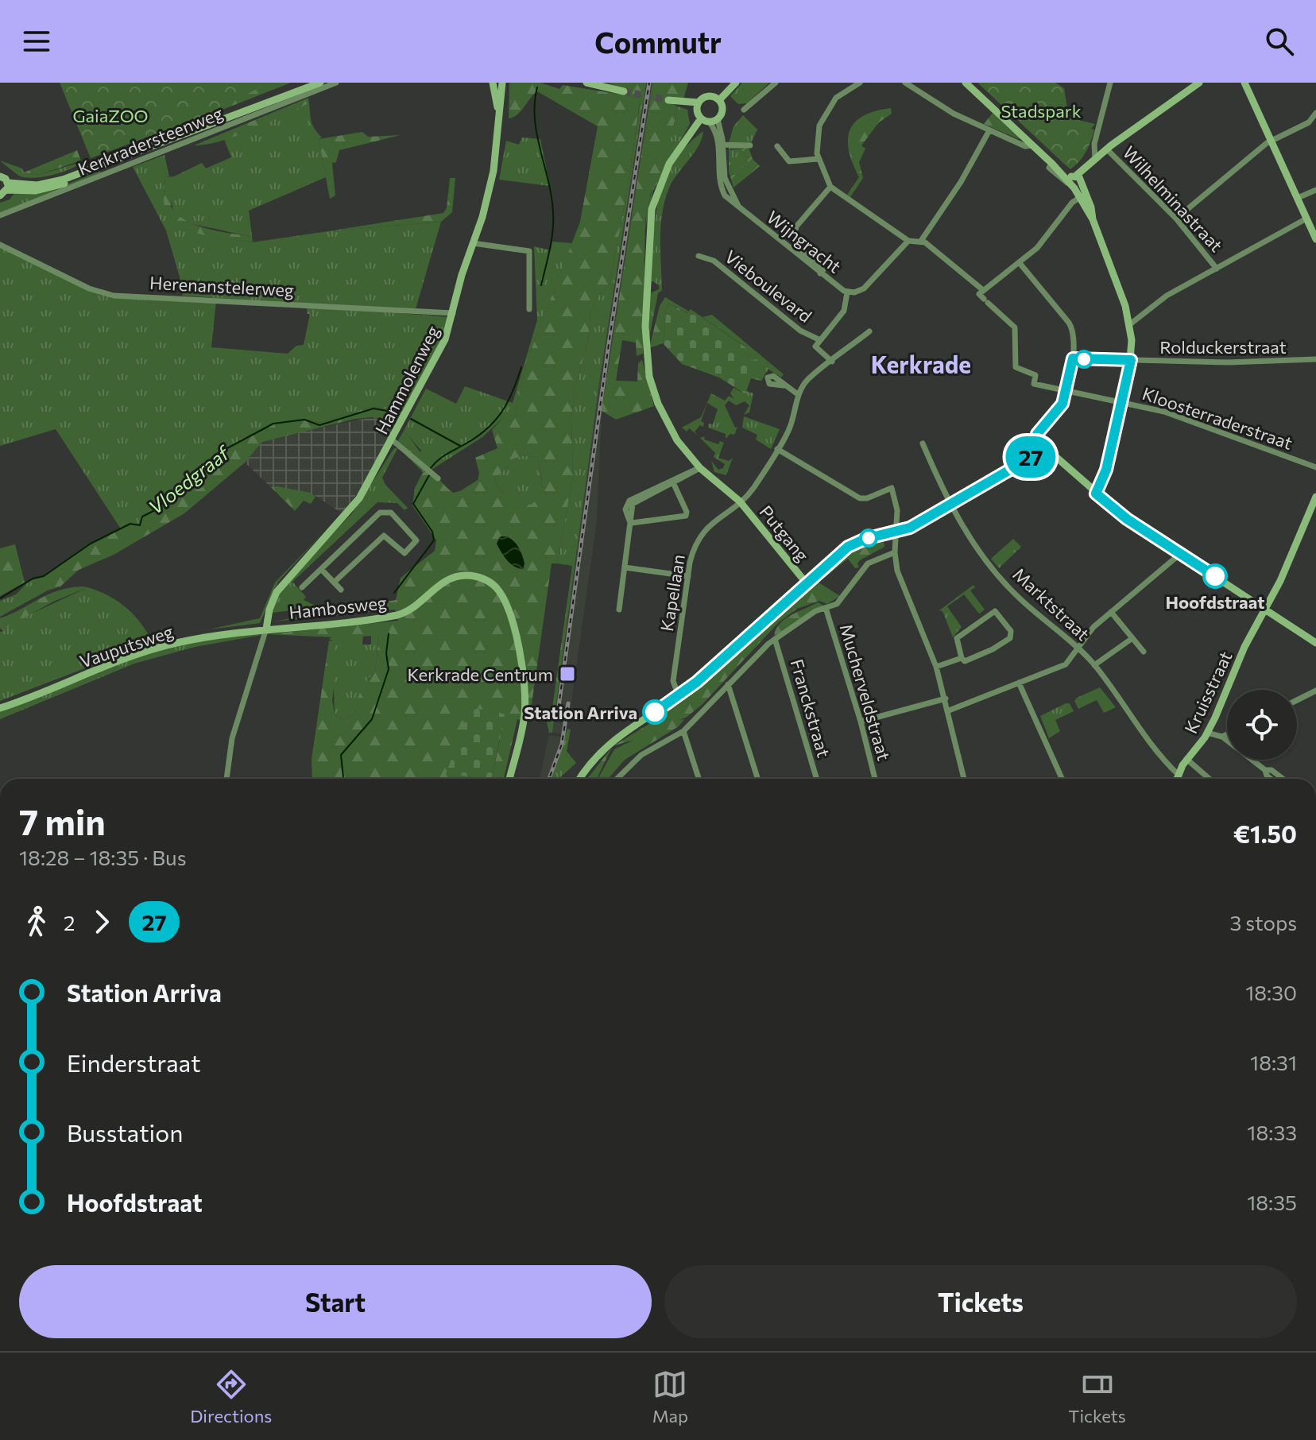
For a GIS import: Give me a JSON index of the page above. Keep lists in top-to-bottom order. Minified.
{"streets":{"main road":["Kerkradersteenweg","Hammolenweg","Putgang","Hambosweg","Vauputsweg","Kruisstraat"],"street":["Wilhelminastraat","Wijngracht","Herenanstelerweg","Vieboulevard","Rolduckerstraat","Kloosterraderstraat","Kapellaan","Marktstraat","Mucherveldstraat","Franckstraat"]},"crossings":[["Wijngracht","Vieboulevard"],["Wijngracht","Putgang"],["Herenanstelerweg","Hammolenweg"],["Hammolenweg","Hambosweg"],["Hammolenweg","Vauputsweg"],["Putgang","Kapellaan"],["Marktstraat","Kruisstraat"],["Hambosweg","Vauputsweg"]],"districts":["Kerkrade"],"water":["Vloedgraaf"],"parks":["Stadspark","GaiaZOO"],"places":{"other":["Hoofdstraat","Station Arriva"],"transit":["Kerkrade Centrum"]},"lines":["bus line 27"],"page":{"header":"Commutr","on_map":"27","heading":["7 min","18:28 – 18:35 · Bus","€1.50"],"legs":["2","27","3 stops"],"list":[{"name":"Station Arriva","value":"18:30"},{"name":"Einderstraat","value":"18:31"},{"name":"Busstation","value":"18:33"},{"name":"Hoofdstraat","value":"18:35"}],"buttons":["Start","Tickets"],"tabs":["Directions","Map","Tickets"]}}
